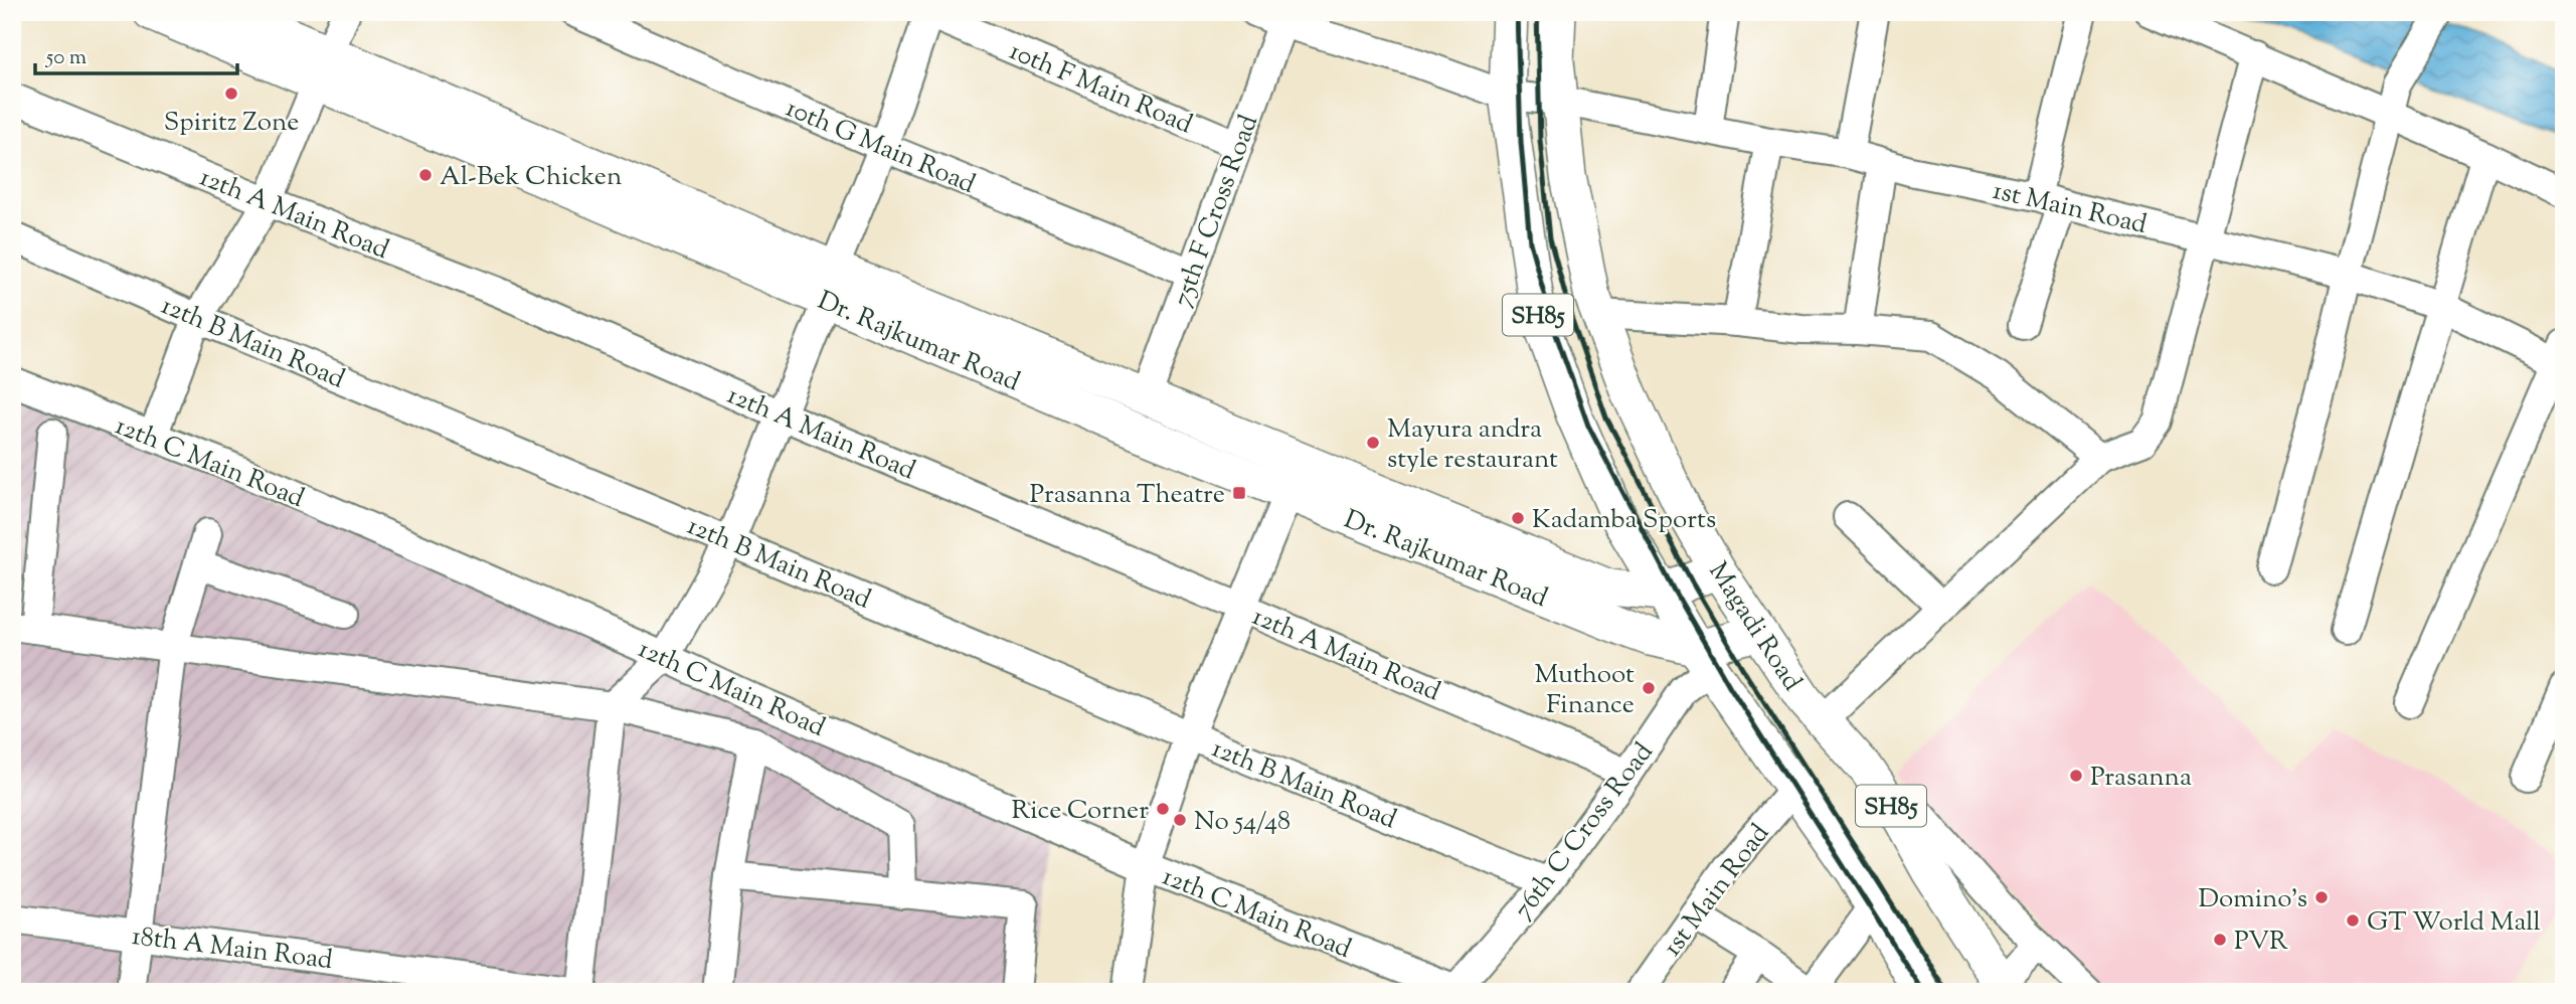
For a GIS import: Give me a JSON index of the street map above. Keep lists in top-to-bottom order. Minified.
{"streets":{"main road":["SH85","Dr. Rajkumar Road","Magadi Road"],"street":["10th F Main Road","10th G Main Road","1st Main Road","75th F Cross Road","12th A Main Road","12th B Main Road","12th C Main Road","76th C Cross Road","18th A Main Road"]},"crossings":[["10th F Main Road","75th F Cross Road"],["10th G Main Road","75th F Cross Road"],["1st Main Road","75th F Cross Road"],["1st Main Road","SH85"],["1st Main Road","Magadi Road"],["75th F Cross Road","Dr. Rajkumar Road"],["12th A Main Road","76th C Cross Road"],["SH85","Dr. Rajkumar Road"],["SH85","76th C Cross Road"],["Dr. Rajkumar Road","76th C Cross Road"],["12th B Main Road","76th C Cross Road"],["12th C Main Road","76th C Cross Road"]],"places":{"other":["Spiritz Zone","Al-Bek Chicken","Mayura andra style restaurant","Kadamba Sports","Muthoot Finance","Prasanna","Rice Corner","No 54/48","Domino's","GT World Mall","PVR"],"transit":["Prasanna Theatre"]},"scale_bar":"50 m"}
